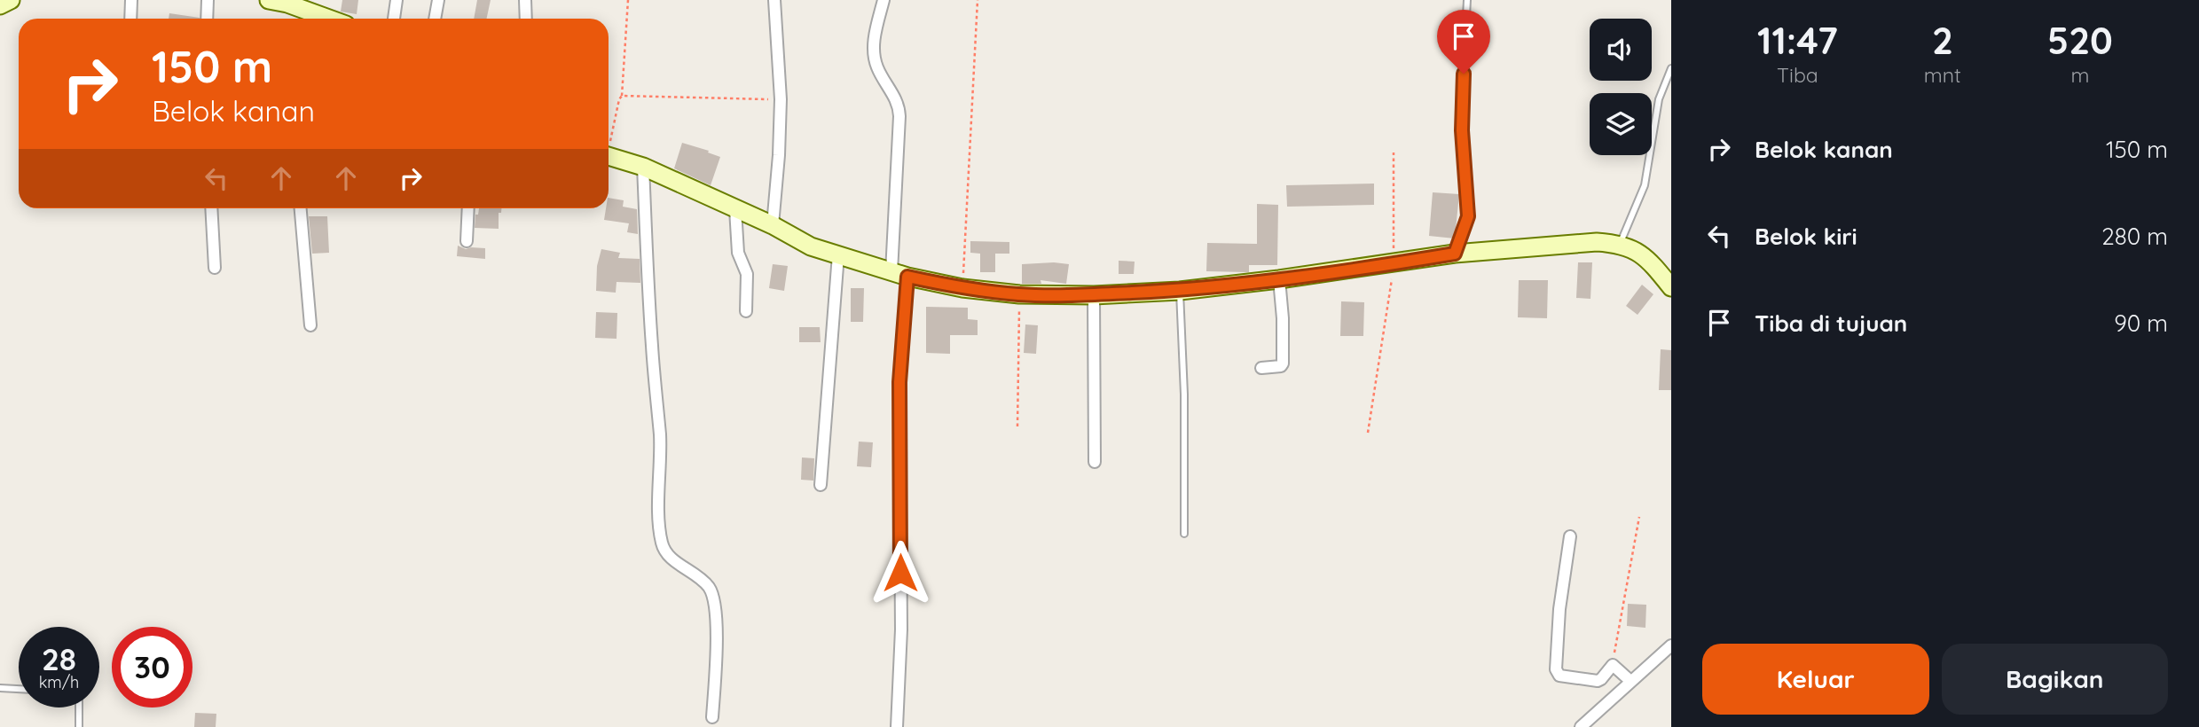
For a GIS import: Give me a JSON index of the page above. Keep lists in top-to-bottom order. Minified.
{"page":{"eta":["11:47","Tiba","2","mnt","520","m"],"turn":["150 m","Belok kanan"],"list":[{"name":"Belok kanan","value":"150 m"},{"name":"Belok kiri","value":"280 m"},{"name":"Tiba di tujuan","value":"90 m"}],"speed":"28 km/h","limit":"30","buttons":["Keluar","Bagikan"]}}
